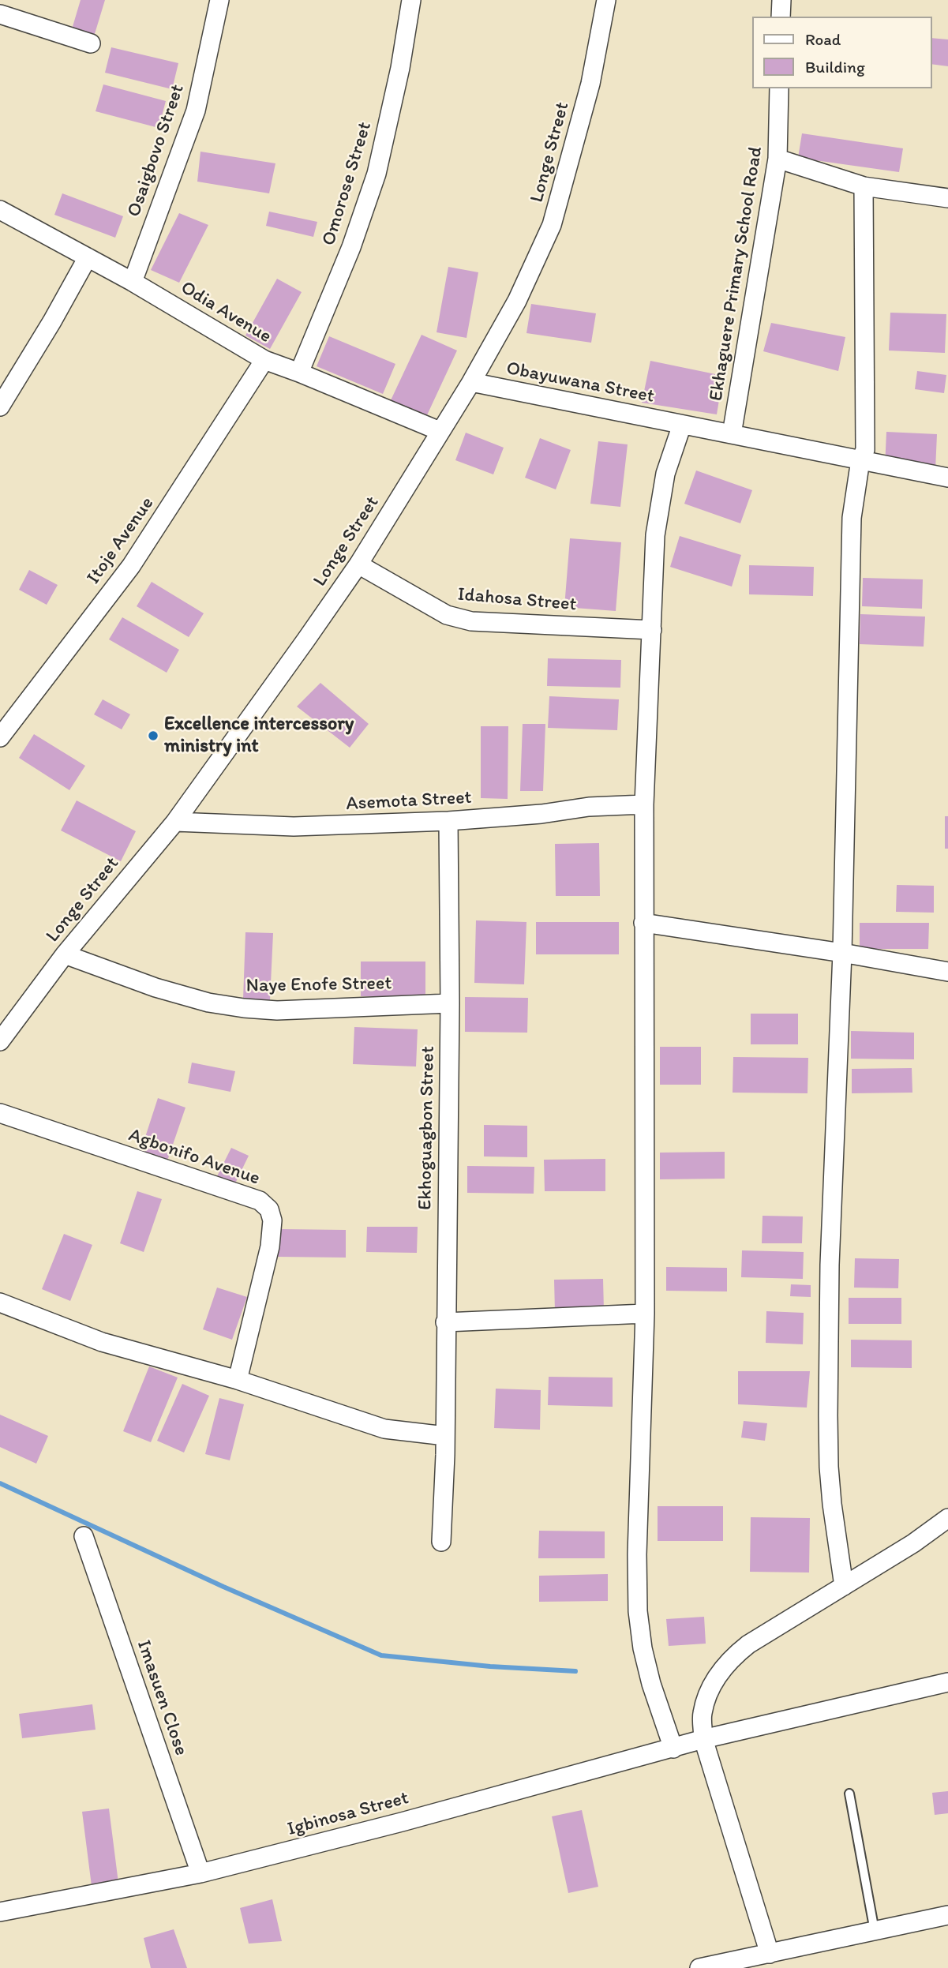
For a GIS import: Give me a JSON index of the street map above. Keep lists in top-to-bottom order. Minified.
{"streets":{"street":["Osaigbovo Street","Longe Street","Omorose Street","Ekhaguere Primary School Road","Odia Avenue","Obayuwana Street","Itoje Avenue","Idahosa Street","Asemota Street","Naye Enofe Street","Ekhoguagbon Street","Agbonifo Avenue","Imasuen Close","Igbinosa Street"]},"crossings":[["Osaigbovo Street","Odia Avenue"],["Longe Street","Odia Avenue"],["Longe Street","Obayuwana Street"],["Longe Street","Idahosa Street"],["Longe Street","Asemota Street"],["Longe Street","Naye Enofe Street"],["Omorose Street","Odia Avenue"],["Ekhaguere Primary School Road","Obayuwana Street"],["Odia Avenue","Itoje Avenue"],["Asemota Street","Ekhoguagbon Street"],["Naye Enofe Street","Ekhoguagbon Street"],["Imasuen Close","Igbinosa Street"]],"places":["Excellence intercessory ministry int"],"legend":["Road","Building"]}
